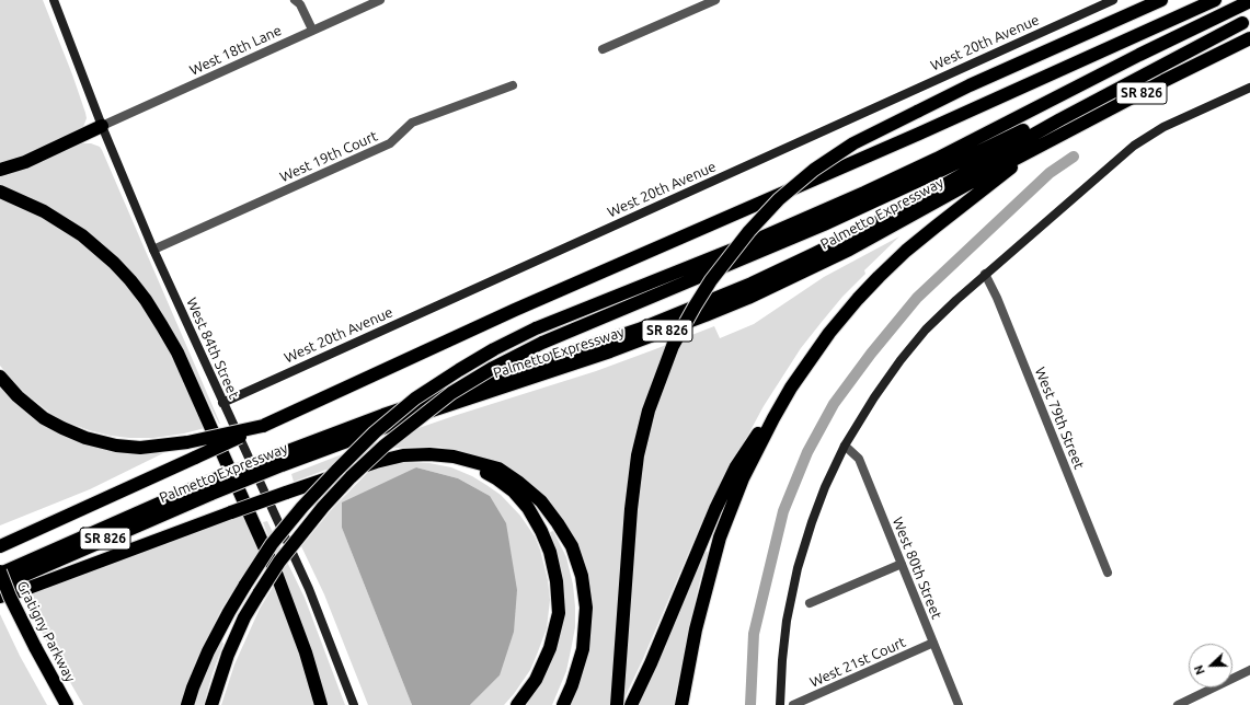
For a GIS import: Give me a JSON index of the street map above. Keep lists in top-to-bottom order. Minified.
{"streets":{"highway":["SR 826","Palmetto Expressway","Gratigny Parkway"],"street":["West 20th Avenue","West 18th Lane","West 19th Court","West 84th Street","West 79th Street","West 80th Street","West 21st Court"]},"crossings":[["West 20th Avenue","West 84th Street"],["West 18th Lane","West 84th Street"],["West 19th Court","West 84th Street"],["West 80th Street","West 21st Court"]],"north":"left"}
